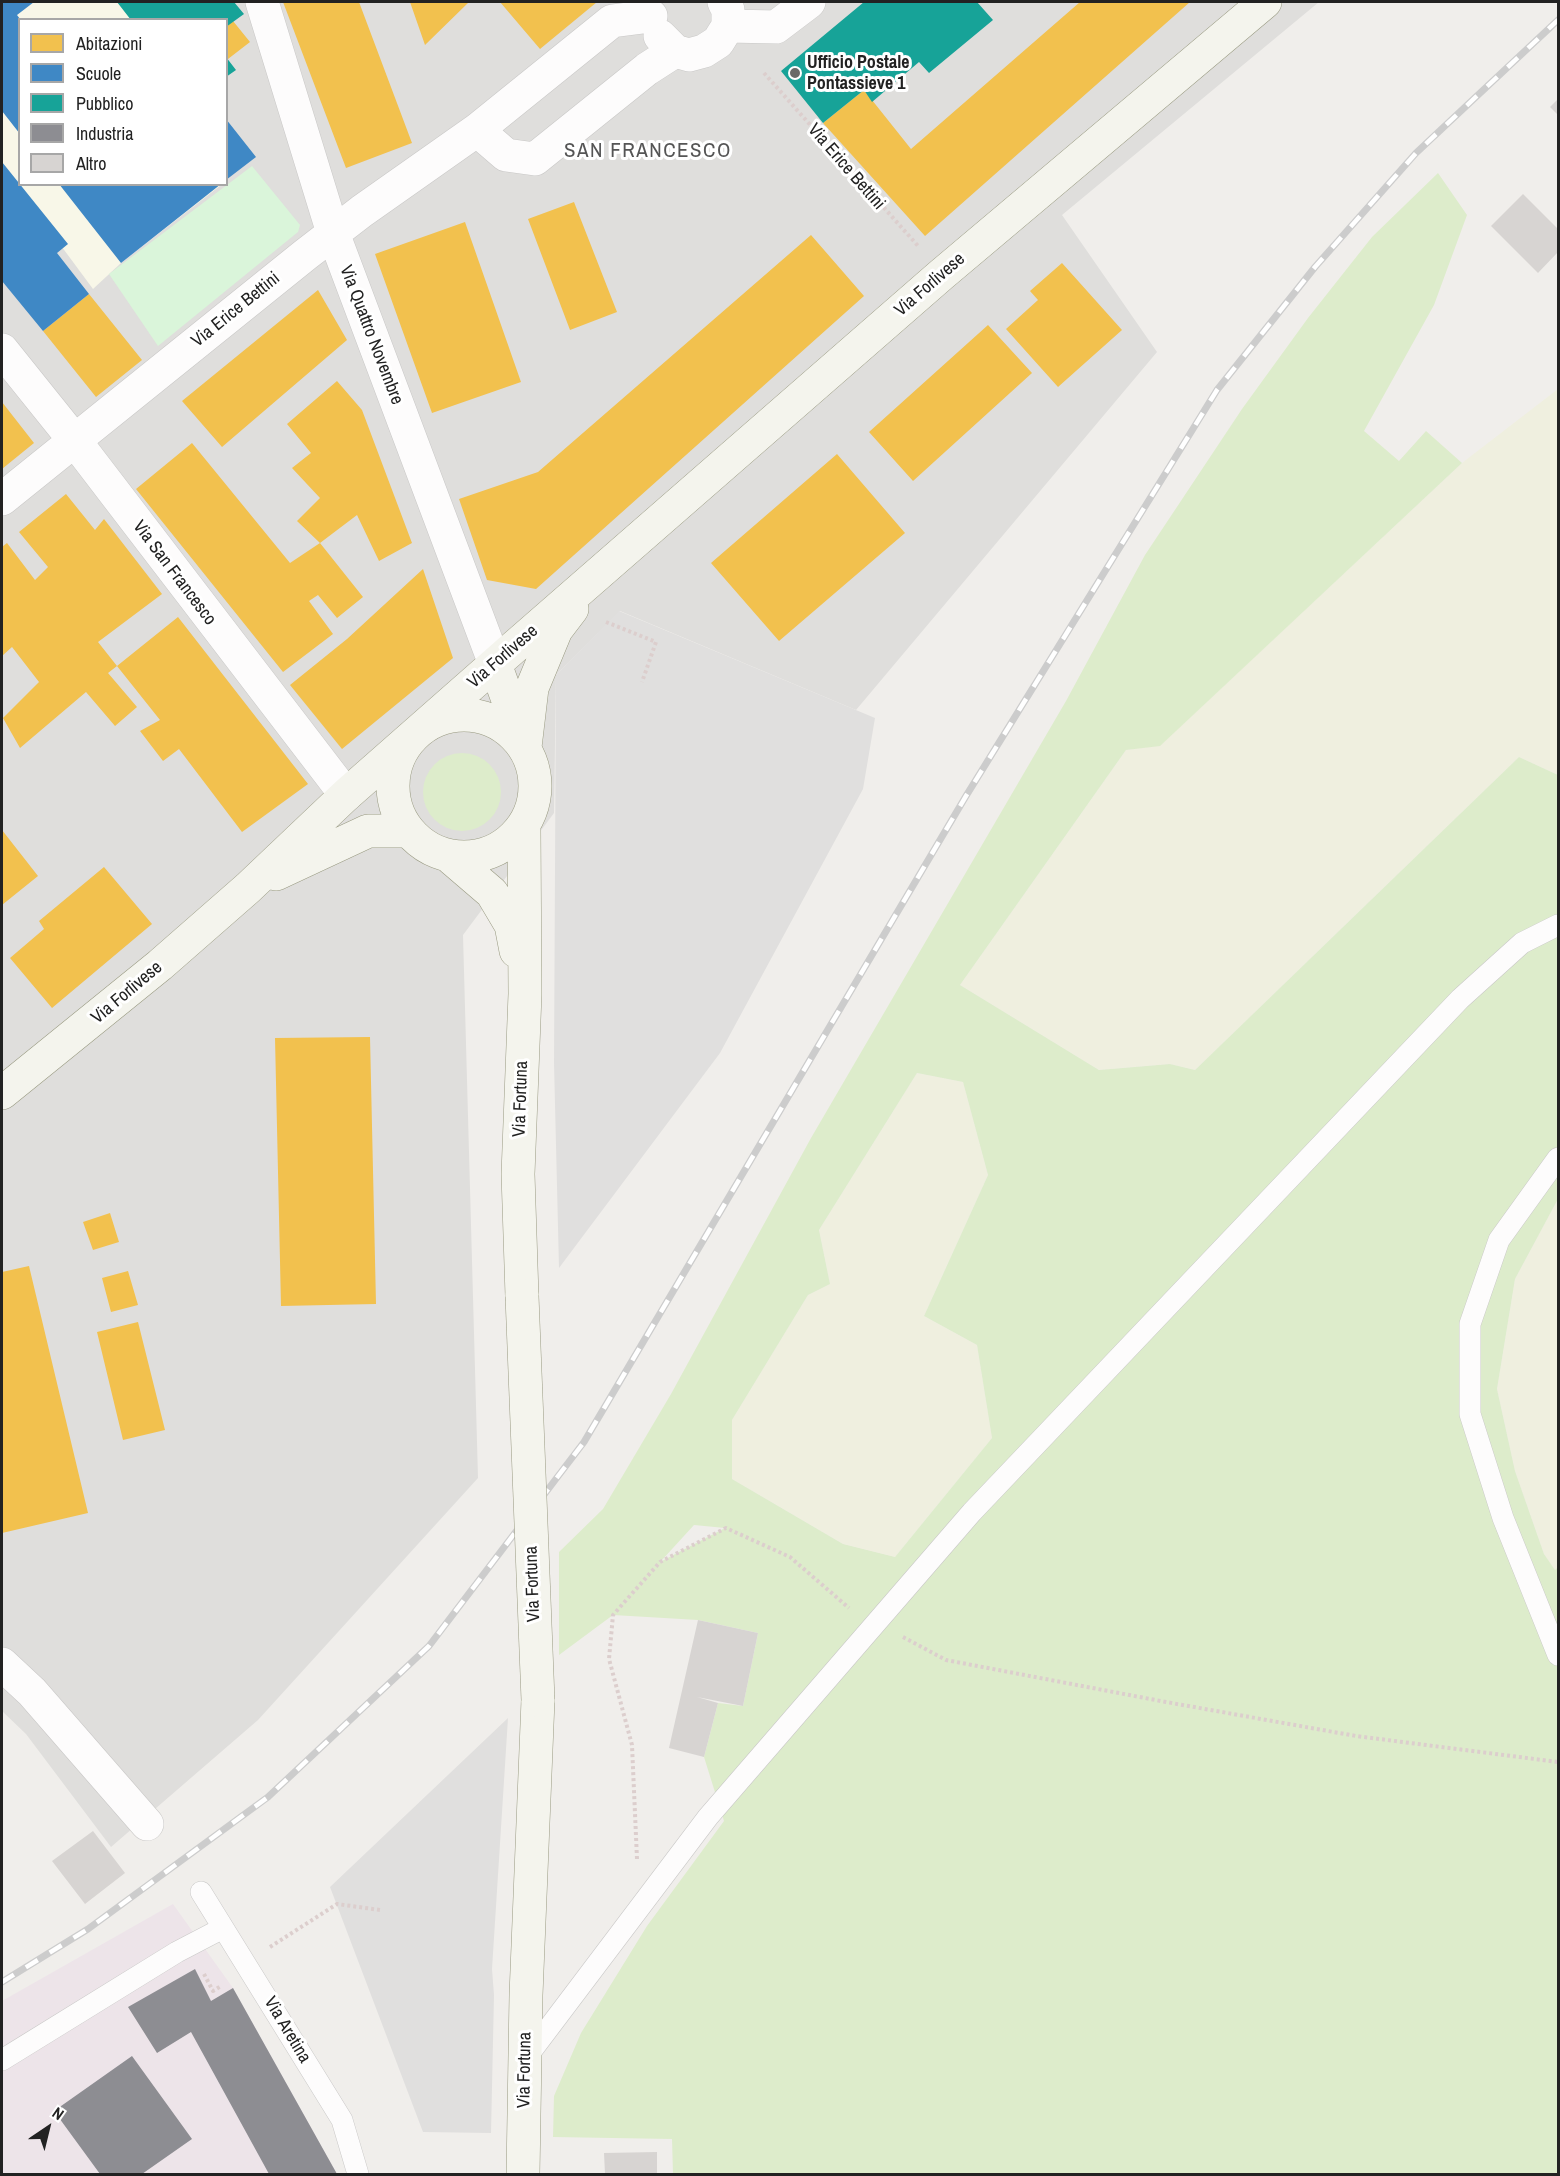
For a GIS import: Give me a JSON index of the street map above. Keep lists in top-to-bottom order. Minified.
{"streets":{"street":["Via Erice Bettini","Via Forlivese","Via Quattro Novembre","Via San Francesco","Via Fortuna"],"lane":["Via Aretina"]},"crossings":[["Via Erice Bettini","Via Quattro Novembre"],["Via Erice Bettini","Via San Francesco"],["Via Forlivese","Via Quattro Novembre"],["Via Forlivese","Via San Francesco"],["Via Forlivese","Via Fortuna"]],"districts":["SAN FRANCESCO"],"places":["Ufficio Postale Pontassieve 1"],"legend":["Abitazioni","Scuole","Pubblico","Industria","Altro"],"north":"top right"}
